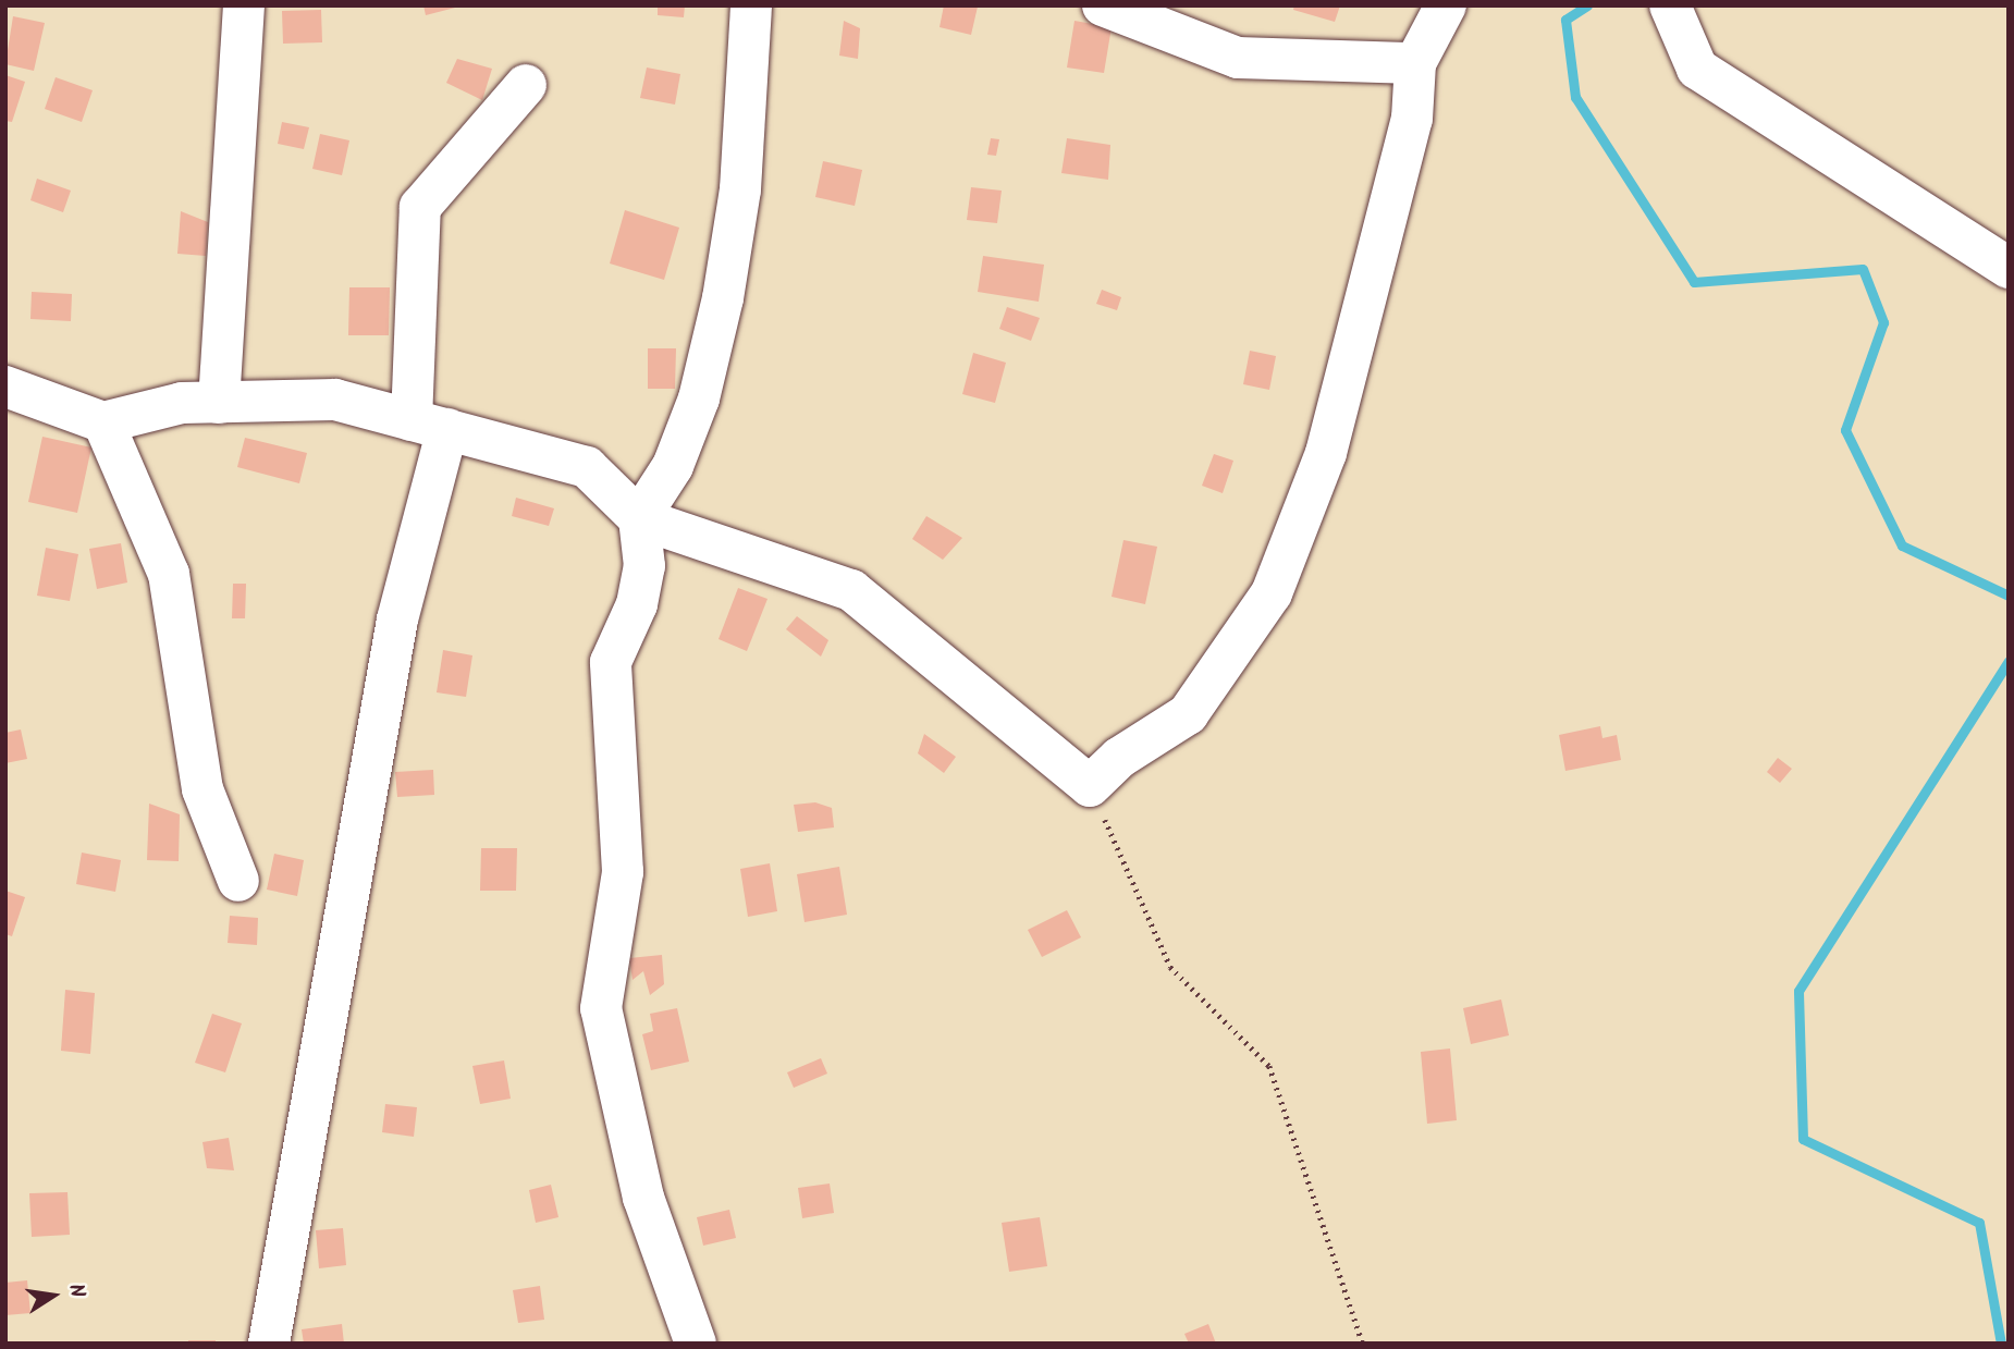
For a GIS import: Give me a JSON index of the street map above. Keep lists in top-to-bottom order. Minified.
{"north":"right"}
